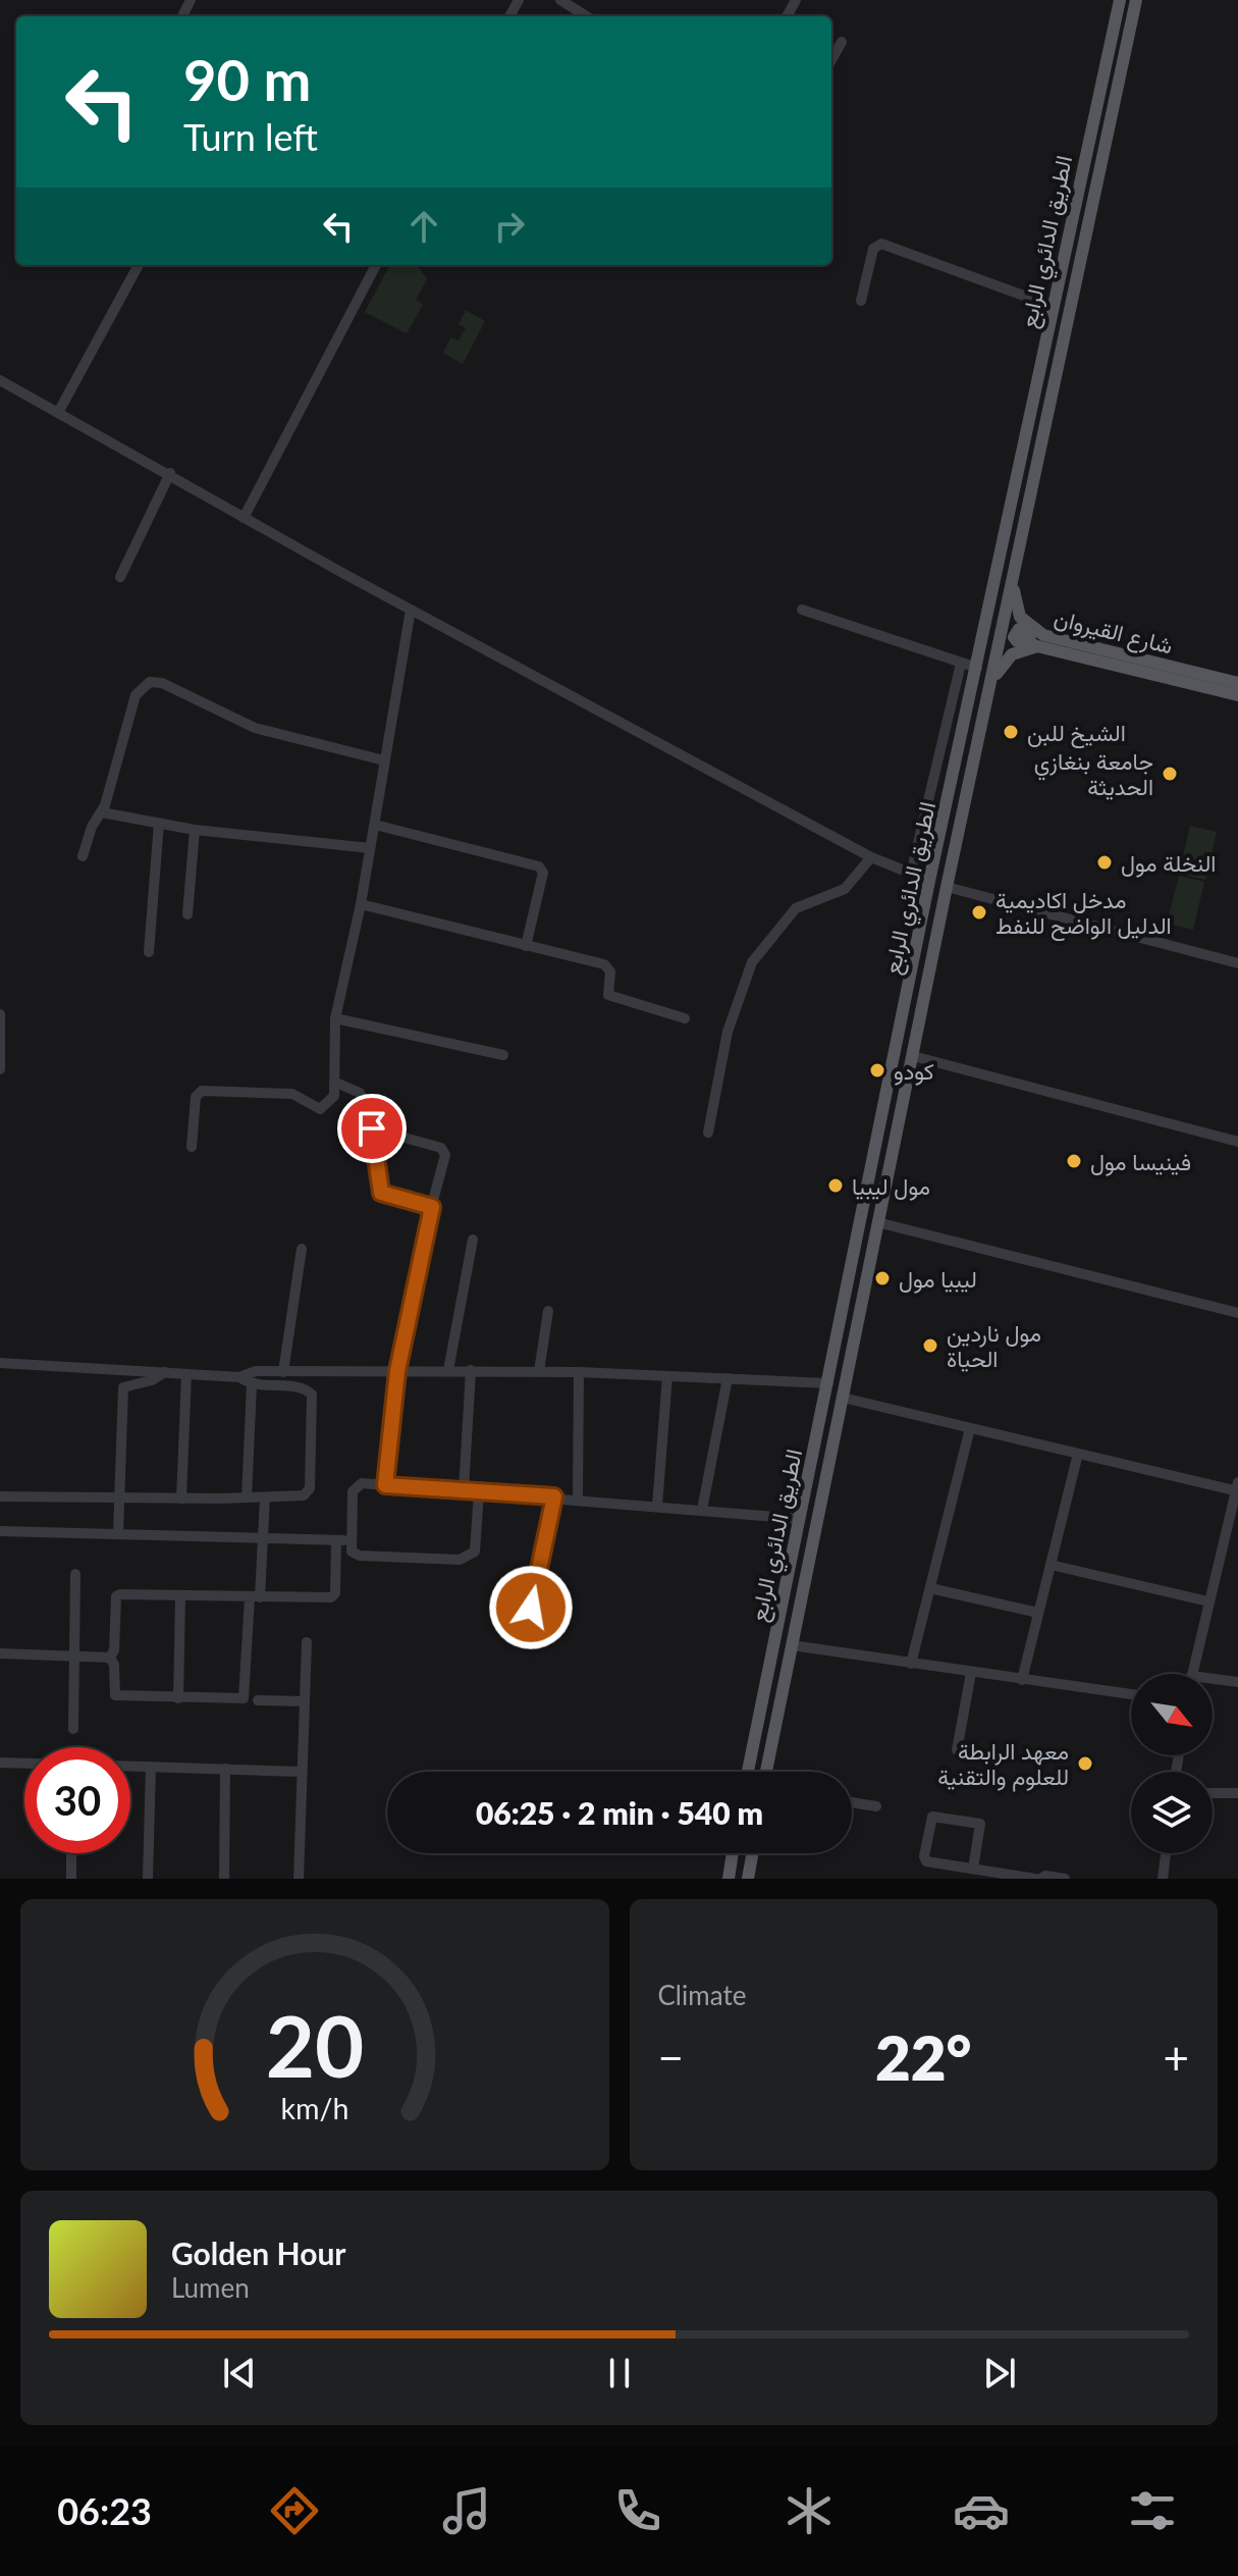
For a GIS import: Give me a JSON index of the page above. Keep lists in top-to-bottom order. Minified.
{"streets":{"main road":["الطريق الدائري الرابع","شارع القيروان"]},"crossings":[["الطريق الدائري الرابع","شارع القيروان"]],"places":["الشيخ للبن","جامعة بنغازي الحديثة","النخلة مول","مدخل اكاديمية الدليل الواضح للنفط","كودو","فينيسا مول","مول ليبيا","ليبيا مول","مول ناردين الحياة","معهد الرابطة للعلوم والتقنية"],"north":"bottom right","page":{"turn":["90 m","Turn left"],"limit":"30","trip":"06:25 · 2 min · 540 m","tile":"Climate","heat":["−","22°","+"],"song":["Golden Hour","Lumen"],"tabs":"06:23","gauge":["20","km/h"]}}
